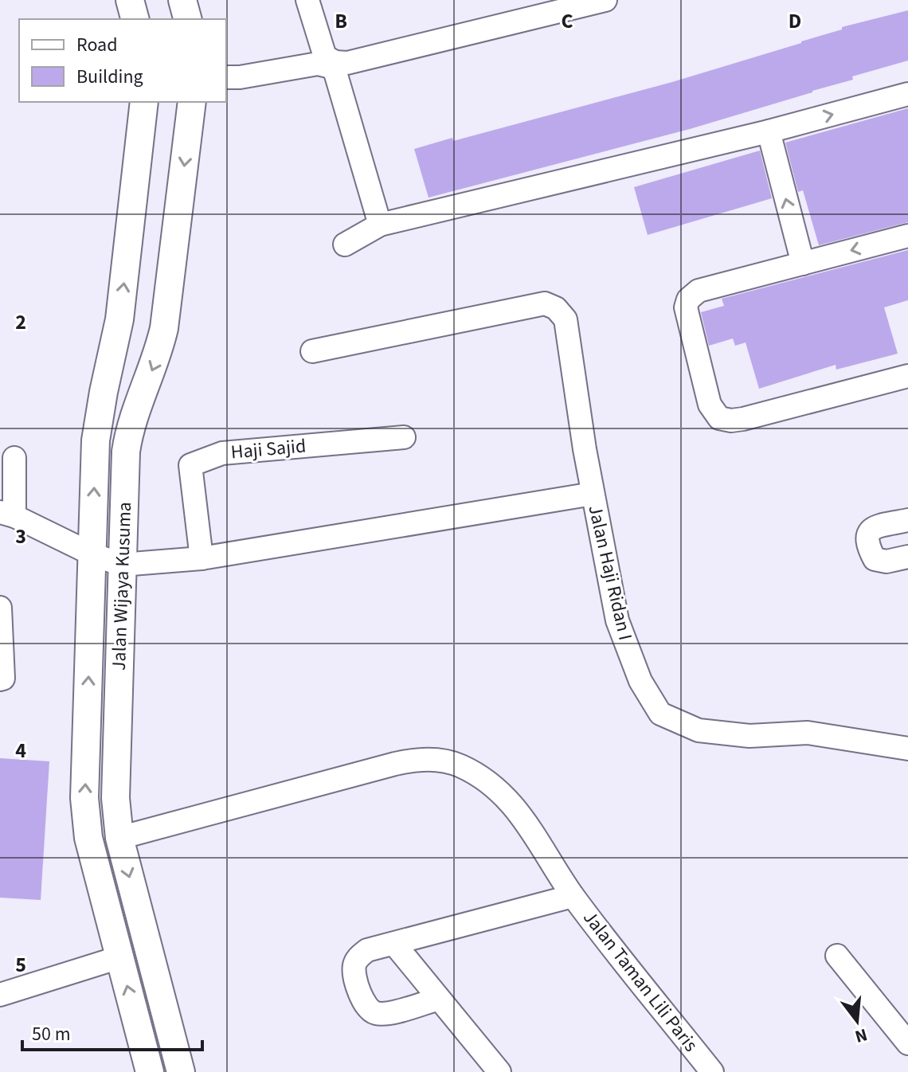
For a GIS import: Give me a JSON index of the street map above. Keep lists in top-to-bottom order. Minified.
{"streets":{"street":["Haji Sajid","Jalan Haji Ridan I","Jalan Wijaya Kusuma","Jalan Taman Lili Paris"]},"crossings":[["Haji Sajid","Jalan Haji Ridan I"],["Jalan Haji Ridan I","Jalan Wijaya Kusuma"]],"legend":["Road","Building"],"scale_bar":"50 m","north":"bottom","grid":{"columns":["B","C","D"],"rows":["2","3","4","5"]}}
